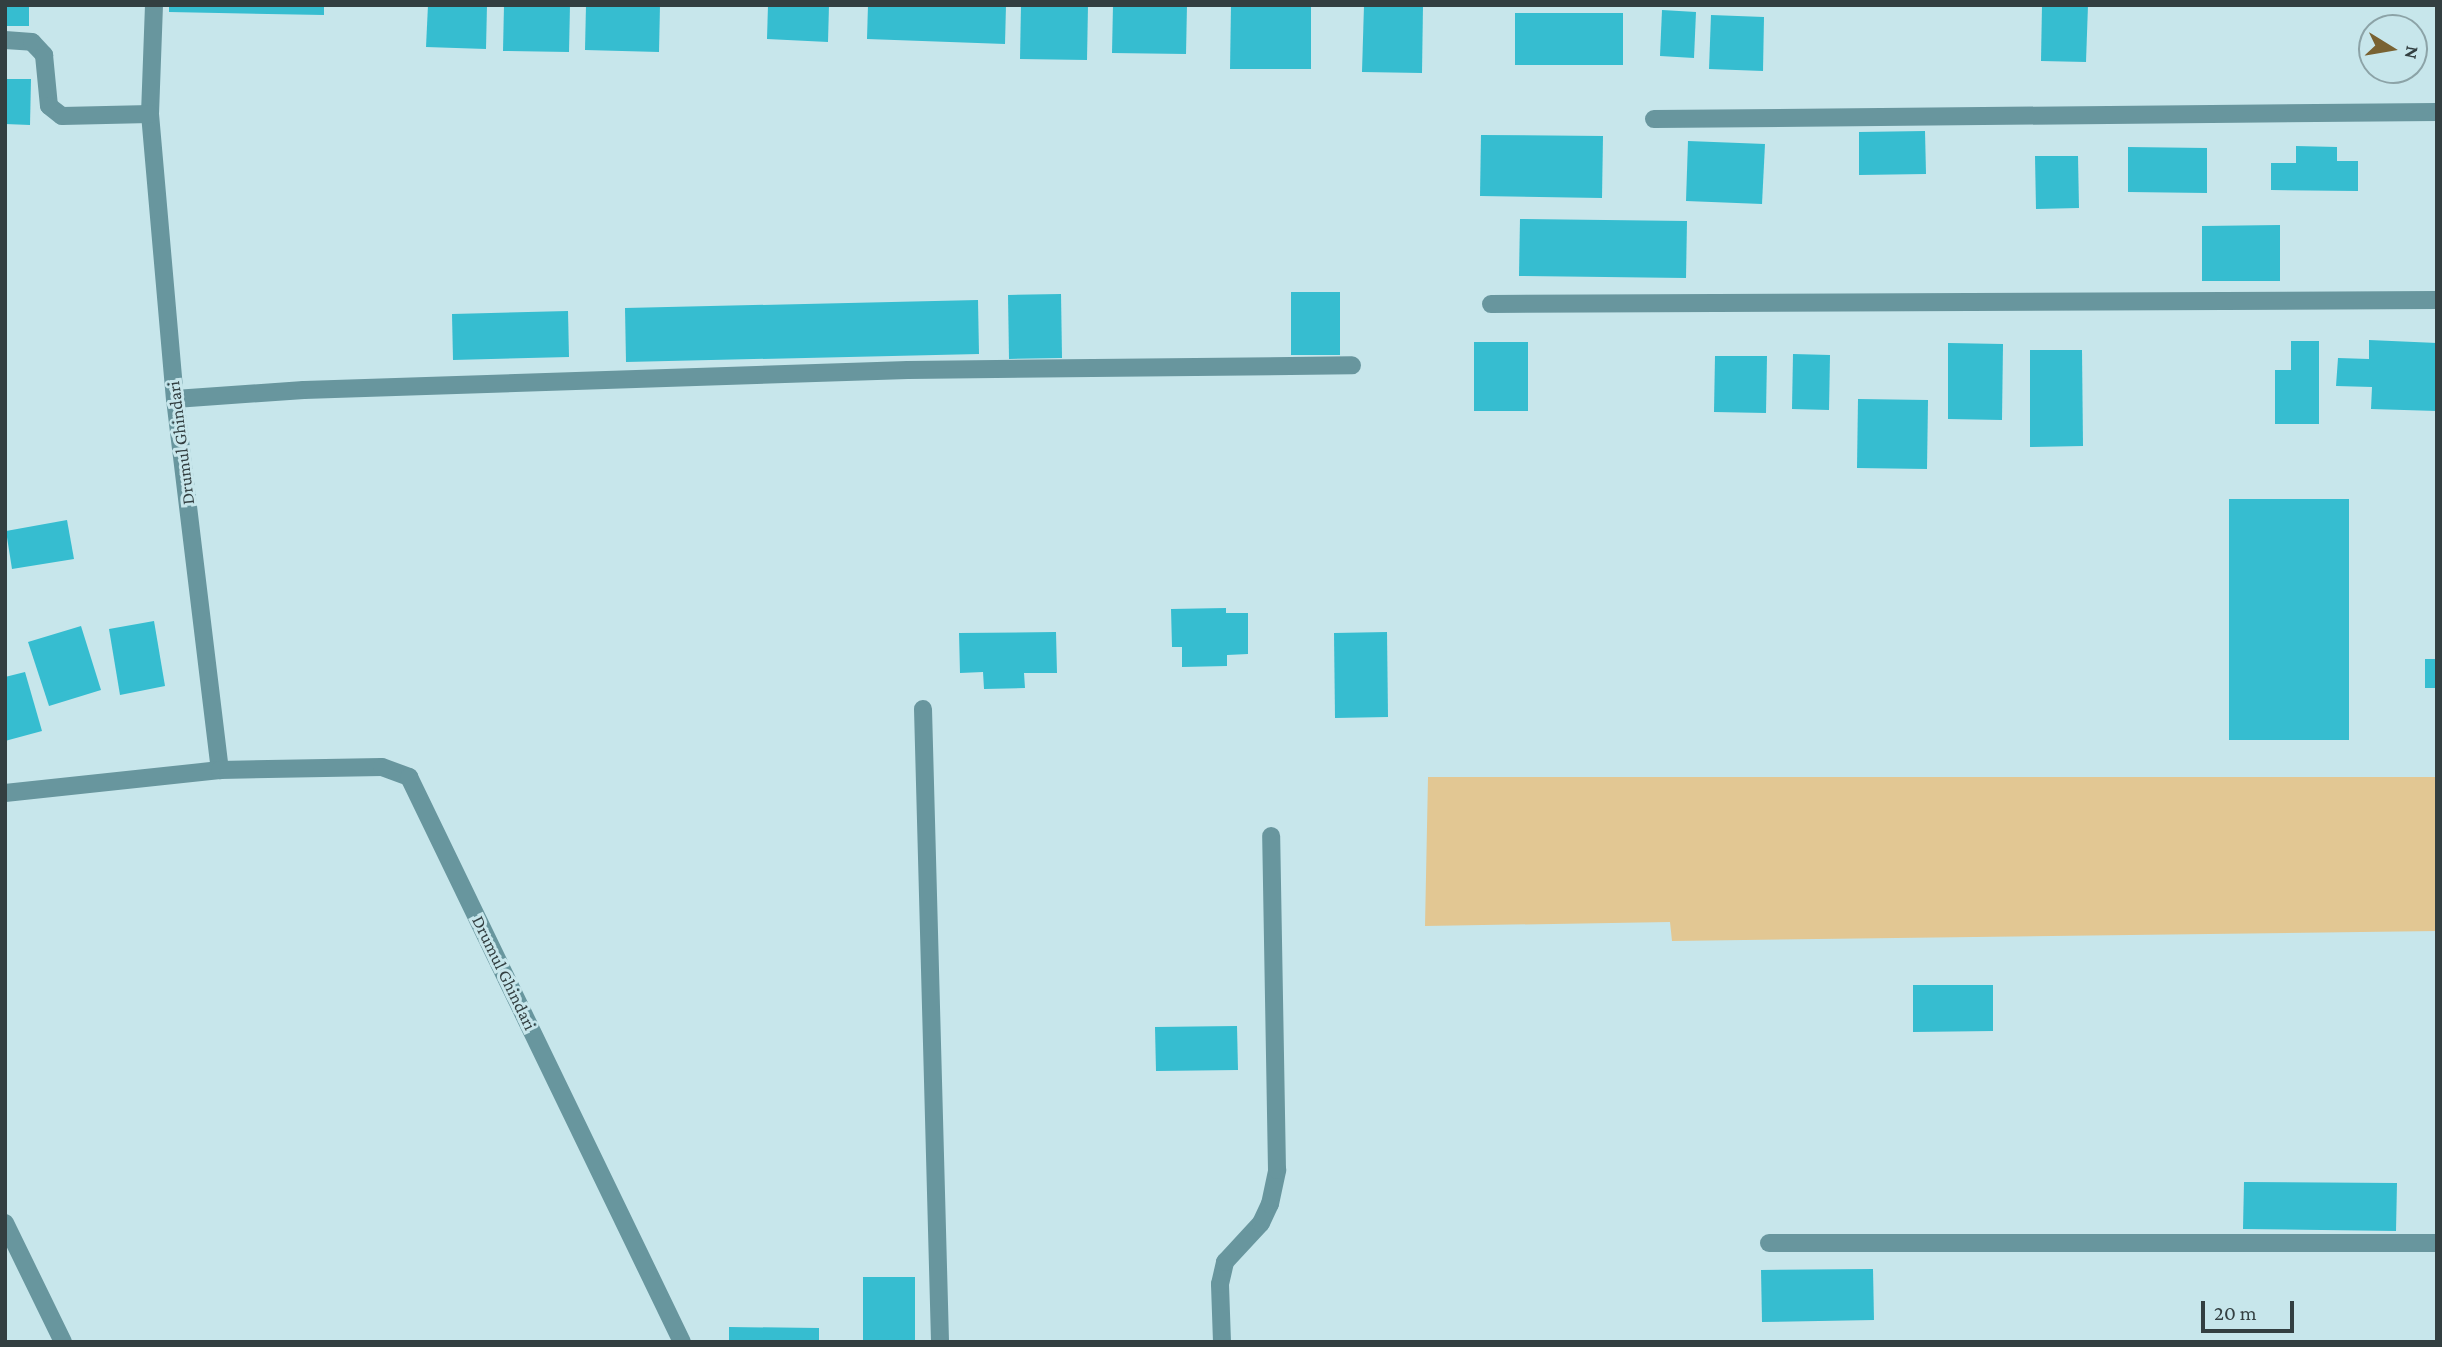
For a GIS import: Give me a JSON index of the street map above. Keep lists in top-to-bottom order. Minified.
{"streets":{"street":["Drumul Ghindari"]},"scale_bar":"20 m","north":"right"}
